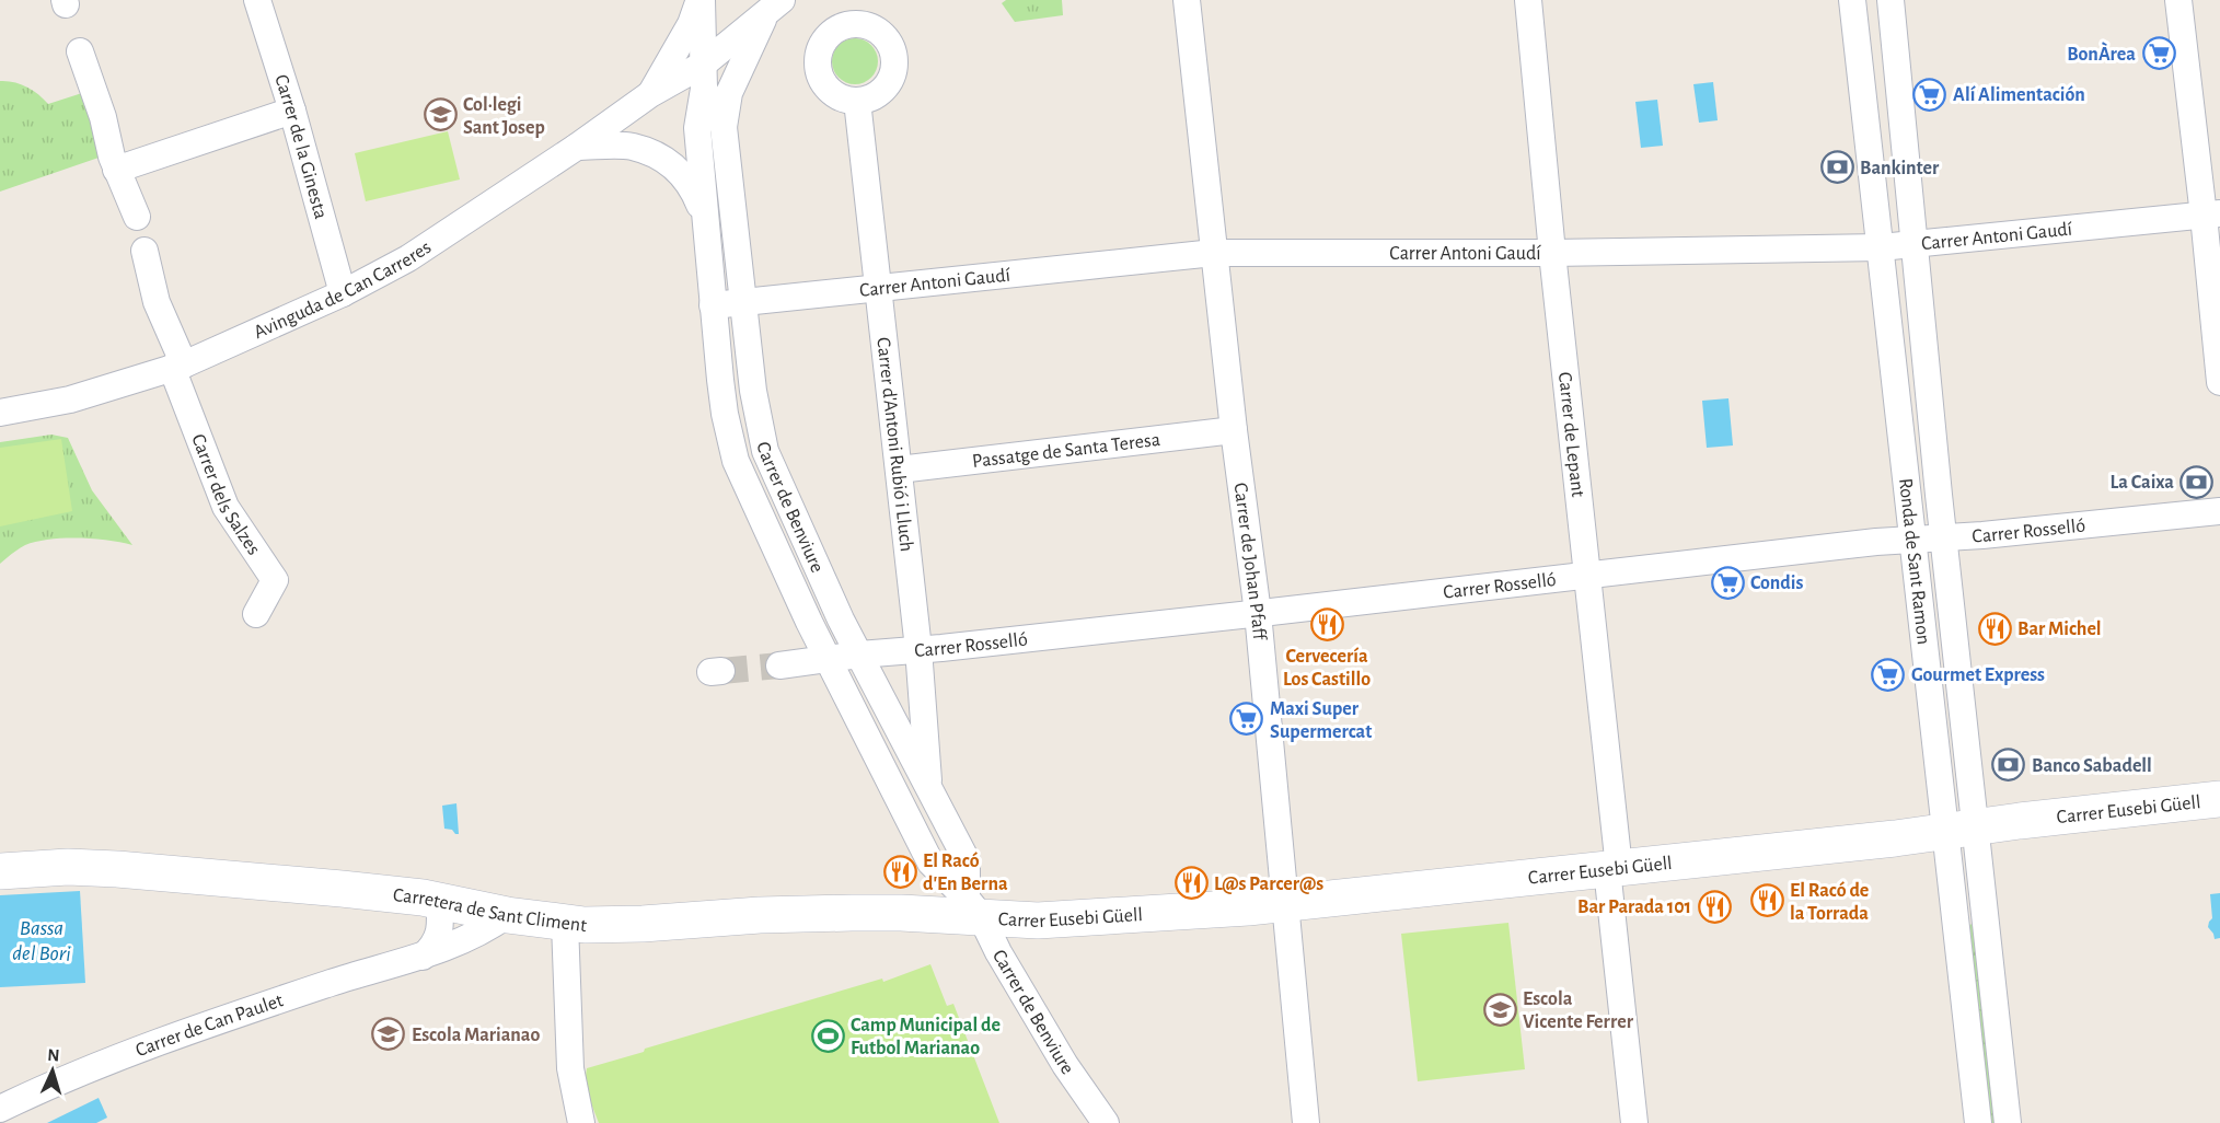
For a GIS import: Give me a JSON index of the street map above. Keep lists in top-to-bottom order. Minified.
{"streets":{"street":["Carrer de la Ginesta","Carrer Antoni Gaudí","Avinguda de Can Carreres","Carrer de Lepant","Carrer d'Antoni Rubió i Lluch","Passatge de Santa Teresa","Carrer dels Salzes","Carrer de Benviure","Carrer Rosselló","Carrer de Johan Pfaff","Ronda de Sant Ramon","Carrer Eusebi Güell","Carretera de Sant Climent","Carrer de Can Paulet"]},"crossings":[["Carrer de la Ginesta","Avinguda de Can Carreres"],["Carrer Antoni Gaudí","Carrer de Lepant"],["Carrer Antoni Gaudí","Carrer d'Antoni Rubió i Lluch"],["Carrer Antoni Gaudí","Carrer de Benviure"],["Carrer Antoni Gaudí","Carrer de Johan Pfaff"],["Carrer Antoni Gaudí","Ronda de Sant Ramon"],["Avinguda de Can Carreres","Carrer dels Salzes"],["Avinguda de Can Carreres","Carrer de Benviure"],["Carrer de Lepant","Carrer Rosselló"],["Carrer de Lepant","Carrer Eusebi Güell"],["Carrer d'Antoni Rubió i Lluch","Passatge de Santa Teresa"],["Carrer d'Antoni Rubió i Lluch","Carrer de Benviure"],["Carrer d'Antoni Rubió i Lluch","Carrer Rosselló"],["Passatge de Santa Teresa","Carrer de Johan Pfaff"],["Carrer de Benviure","Carrer Rosselló"],["Carrer de Benviure","Carrer Eusebi Güell"],["Carrer de Benviure","Carretera de Sant Climent"],["Carrer Rosselló","Carrer de Johan Pfaff"],["Carrer Rosselló","Ronda de Sant Ramon"],["Carrer de Johan Pfaff","Carrer Eusebi Güell"],["Ronda de Sant Ramon","Carrer Eusebi Güell"],["Carrer Eusebi Güell","Carretera de Sant Climent"],["Carretera de Sant Climent","Carrer de Can Paulet"]],"water":["Bassa del Bori"],"places":{"supermarket":["BonÀrea","Alí Alimentación","Condis","Gourmet Express","Maxi Super Supermercat"],"school or university":["Col·legi Sant Josep","Escola Vicente Ferrer","Escola Marianao"],"bank":["Bankinter","La Caixa","Banco Sabadell"],"restaurant":["Cervecería Los Castillo","Bar Michel","El Racó d'En Berna","L@s Parcer@s","El Racó de la Torrada","Bar Parada 101"],"sports":["Camp Municipal de Futbol Marianao"]},"north":"top"}
